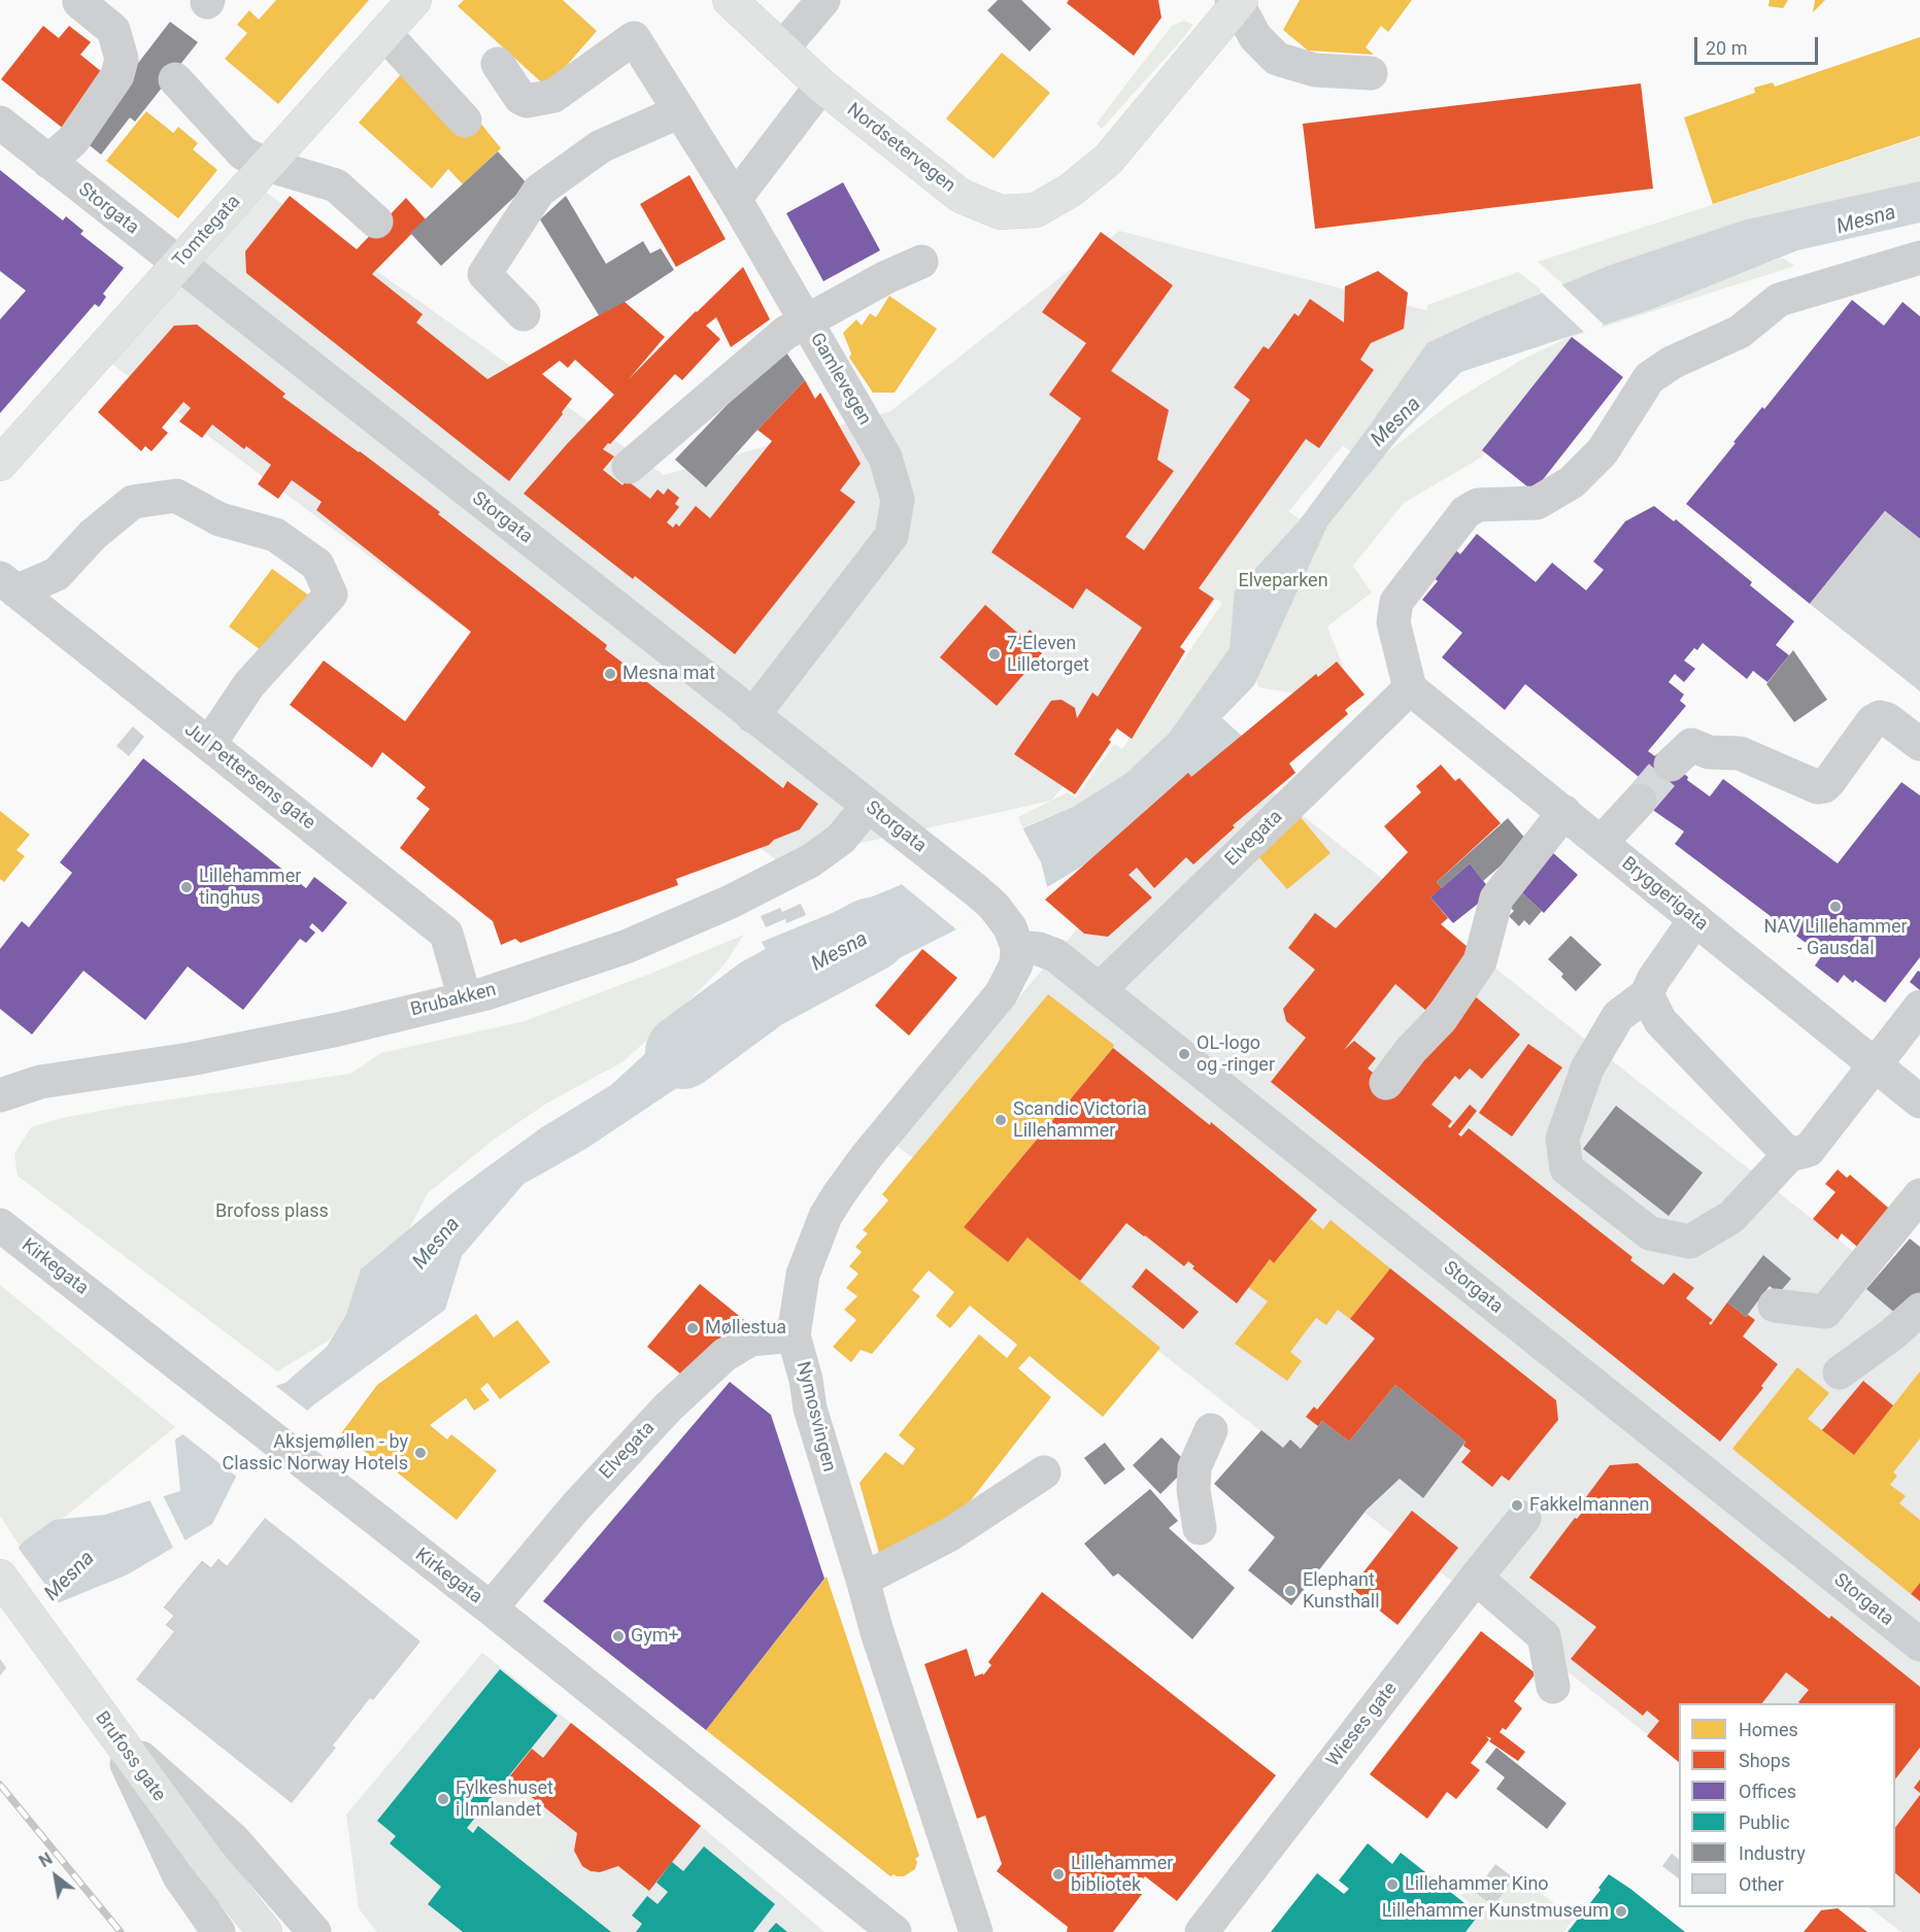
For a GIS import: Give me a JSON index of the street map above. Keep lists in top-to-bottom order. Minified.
{"streets":{"main road":["Nordsetervegen","Tomtegata","Brufoss gate"],"street":["Storgata","Gamlevegen","Jul Pettersens gate","Elvegata","Bryggerigata","Brubakken","Kirkegata","Nymosvingen","Wieses gate"]},"crossings":[["Storgata","Tomtegata"],["Storgata","Gamlevegen"],["Storgata","Elvegata"],["Storgata","Brubakken"],["Storgata","Nymosvingen"],["Jul Pettersens gate","Brubakken"],["Elvegata","Bryggerigata"],["Elvegata","Kirkegata"],["Elvegata","Nymosvingen"]],"water":["Mesna"],"parks":["Elveparken","Brofoss plass"],"places":["7-Eleven Lilletorget","Mesna mat","Lillehammer tinghus","NAV Lillehammer - Gausdal","OL-logo og -ringer","Scandic Victoria Lillehammer","Møllestua","Aksjemøllen - by Classic Norway Hotels","Fakkelmannen","Elephant Kunsthall","Gym+","Fylkeshuset i Innlandet","Lillehammer bibliotek","Lillehammer Kino","Lillehammer Kunstmuseum"],"legend":["Homes","Shops","Offices","Public","Industry","Other"],"scale_bar":"20 m","north":"top left"}
